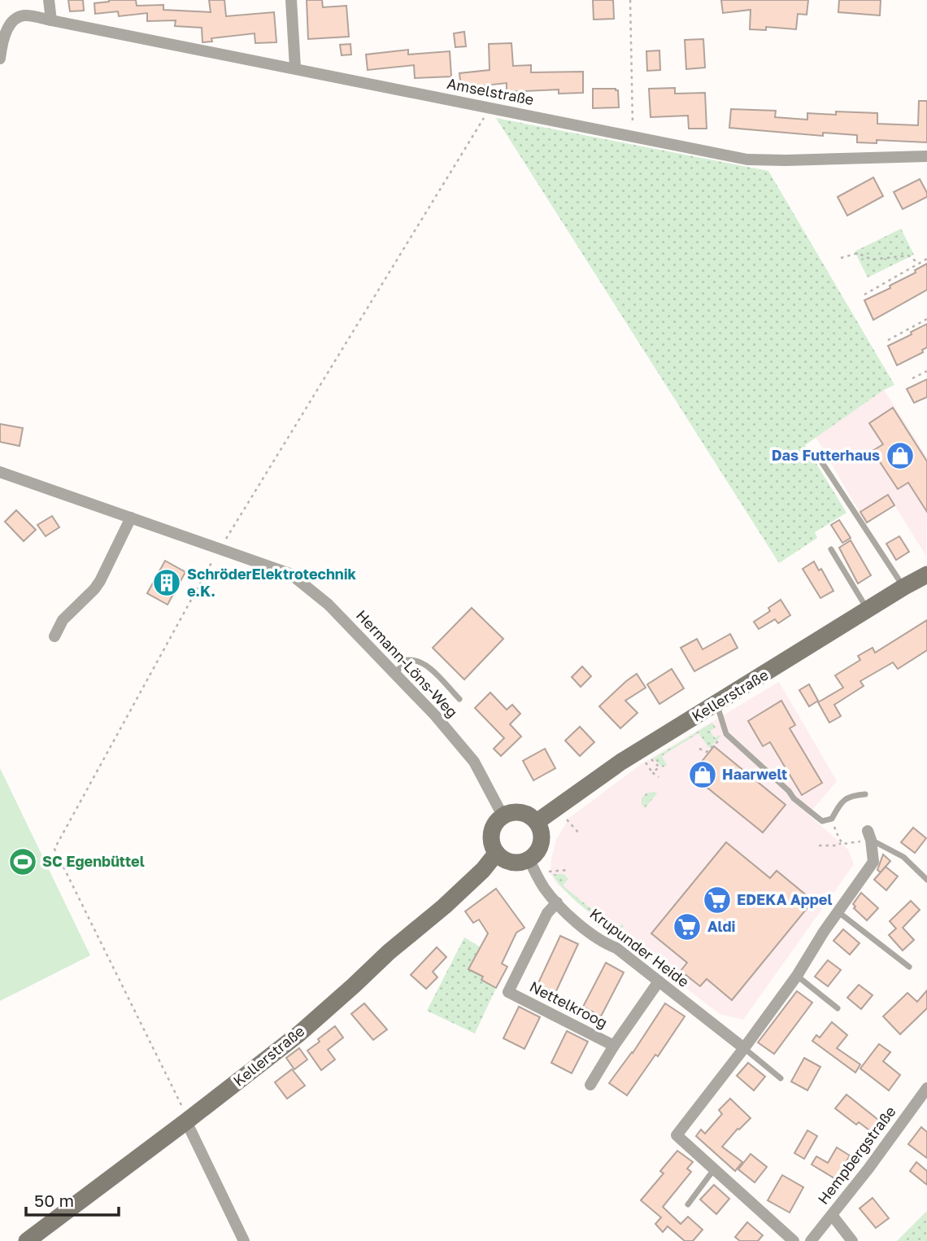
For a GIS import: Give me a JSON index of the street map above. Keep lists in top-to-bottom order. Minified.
{"streets":{"main road":["Kellerstraße"],"street":["Amselstraße","Hermann-Löns-Weg","Krupunder Heide","Nettelkroog","Hempbergstraße"]},"crossings":[["Hermann-Löns-Weg","Kellerstraße"],["Hermann-Löns-Weg","Krupunder Heide"],["Kellerstraße","Krupunder Heide"],["Krupunder Heide","Nettelkroog"]],"places":{"shop":["Das Futterhaus","Haarwelt"],"building":["SchröderElektrotechnik e.K."],"sports":["SC Egenbüttel"],"supermarket":["EDEKA Appel","Aldi"]},"scale_bar":"50 m"}
